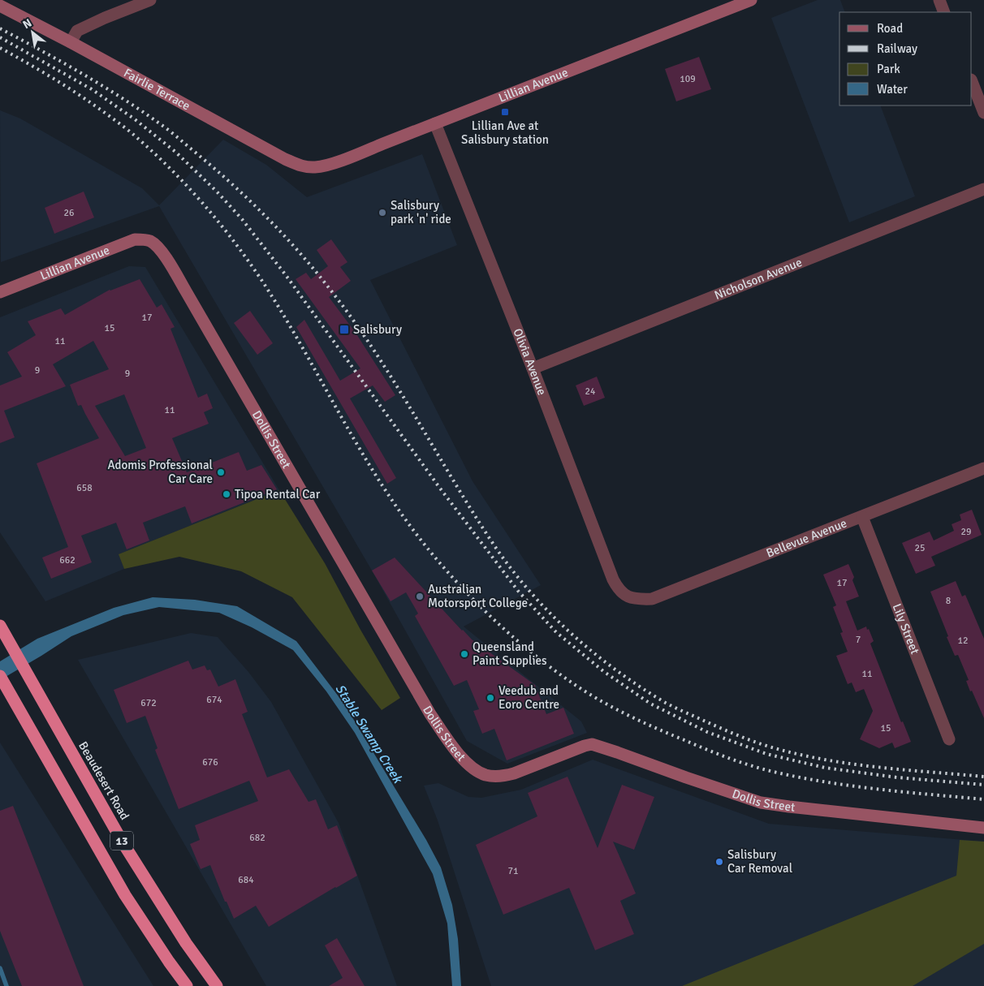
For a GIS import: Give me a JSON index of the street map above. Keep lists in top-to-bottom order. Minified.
{"streets":{"highway":["Beaudesert Road","13"],"street":["Lillian Avenue","Fairlie Terrace","Nicholson Avenue","Olivia Avenue","Dollis Street","Bellevue Avenue","Lily Street"]},"crossings":[["Lillian Avenue","Fairlie Terrace"],["Lillian Avenue","Olivia Avenue"],["Lillian Avenue","Dollis Street"],["Nicholson Avenue","Olivia Avenue"],["Olivia Avenue","Bellevue Avenue"],["Bellevue Avenue","Lily Street"]],"water":["Stable Swamp Creek"],"places":{"transit":["Lillian Ave at Salisbury station","Salisbury"],"other":["Salisbury park 'n' ride","Adomis Professional Car Care","Tipoa Rental Car","Australian Motorsport College","Queensland Paint Supplies","Veedub and Eoro Centre","Salisbury Car Removal"]},"house_numbers":["109","26","17","15","11","9","9","24","11","658","29","25","662","17","8","7","12","11","674","672","15","676","682","71","684"],"legend":["Road","Railway","Park","Water"],"north":"top left"}
